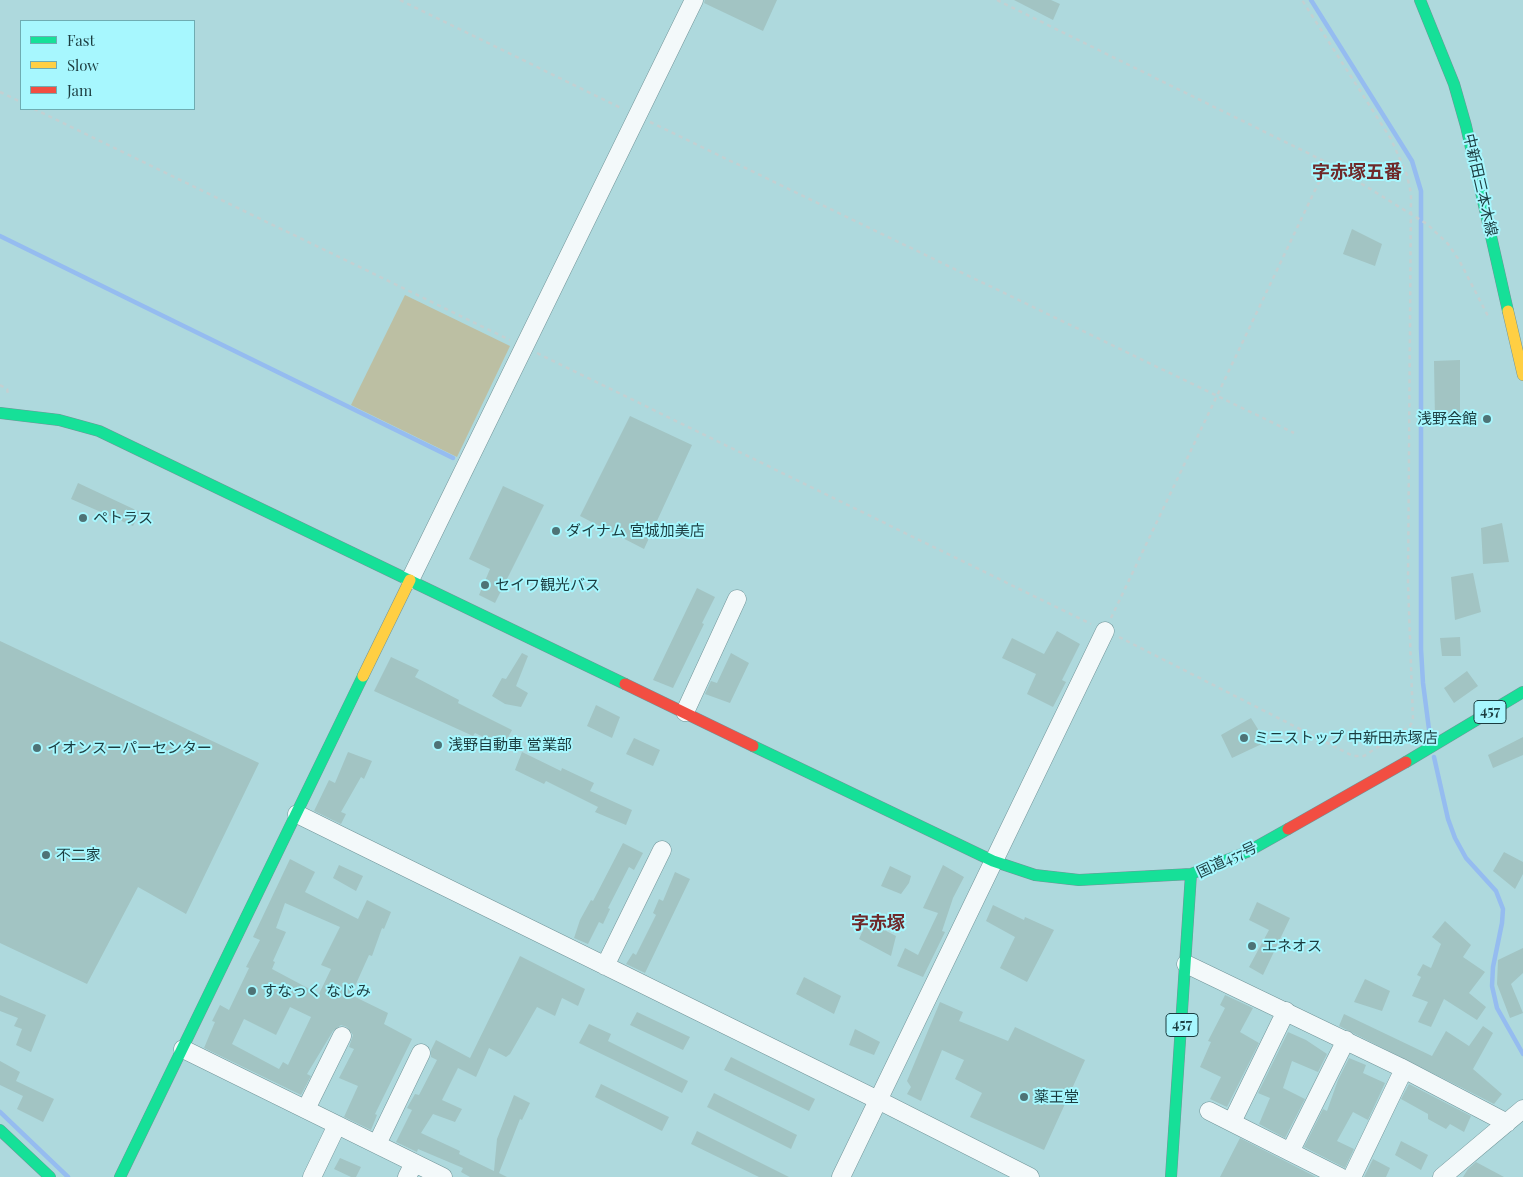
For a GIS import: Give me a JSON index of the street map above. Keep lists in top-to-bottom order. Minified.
{"streets":{"main road":["中新田三本木線","457","国道457号"]},"districts":["字赤塚五番","字赤塚"],"places":["浅野会館","ペトラス","ダイナム 宮城加美店","セイワ観光バス","ミニストップ 中新田赤塚店","浅野自動車 営業部","イオンスーパーセンター","不二家","エネオス","すなっく なじみ","薬王堂"],"legend":["Fast","Slow","Jam"]}
